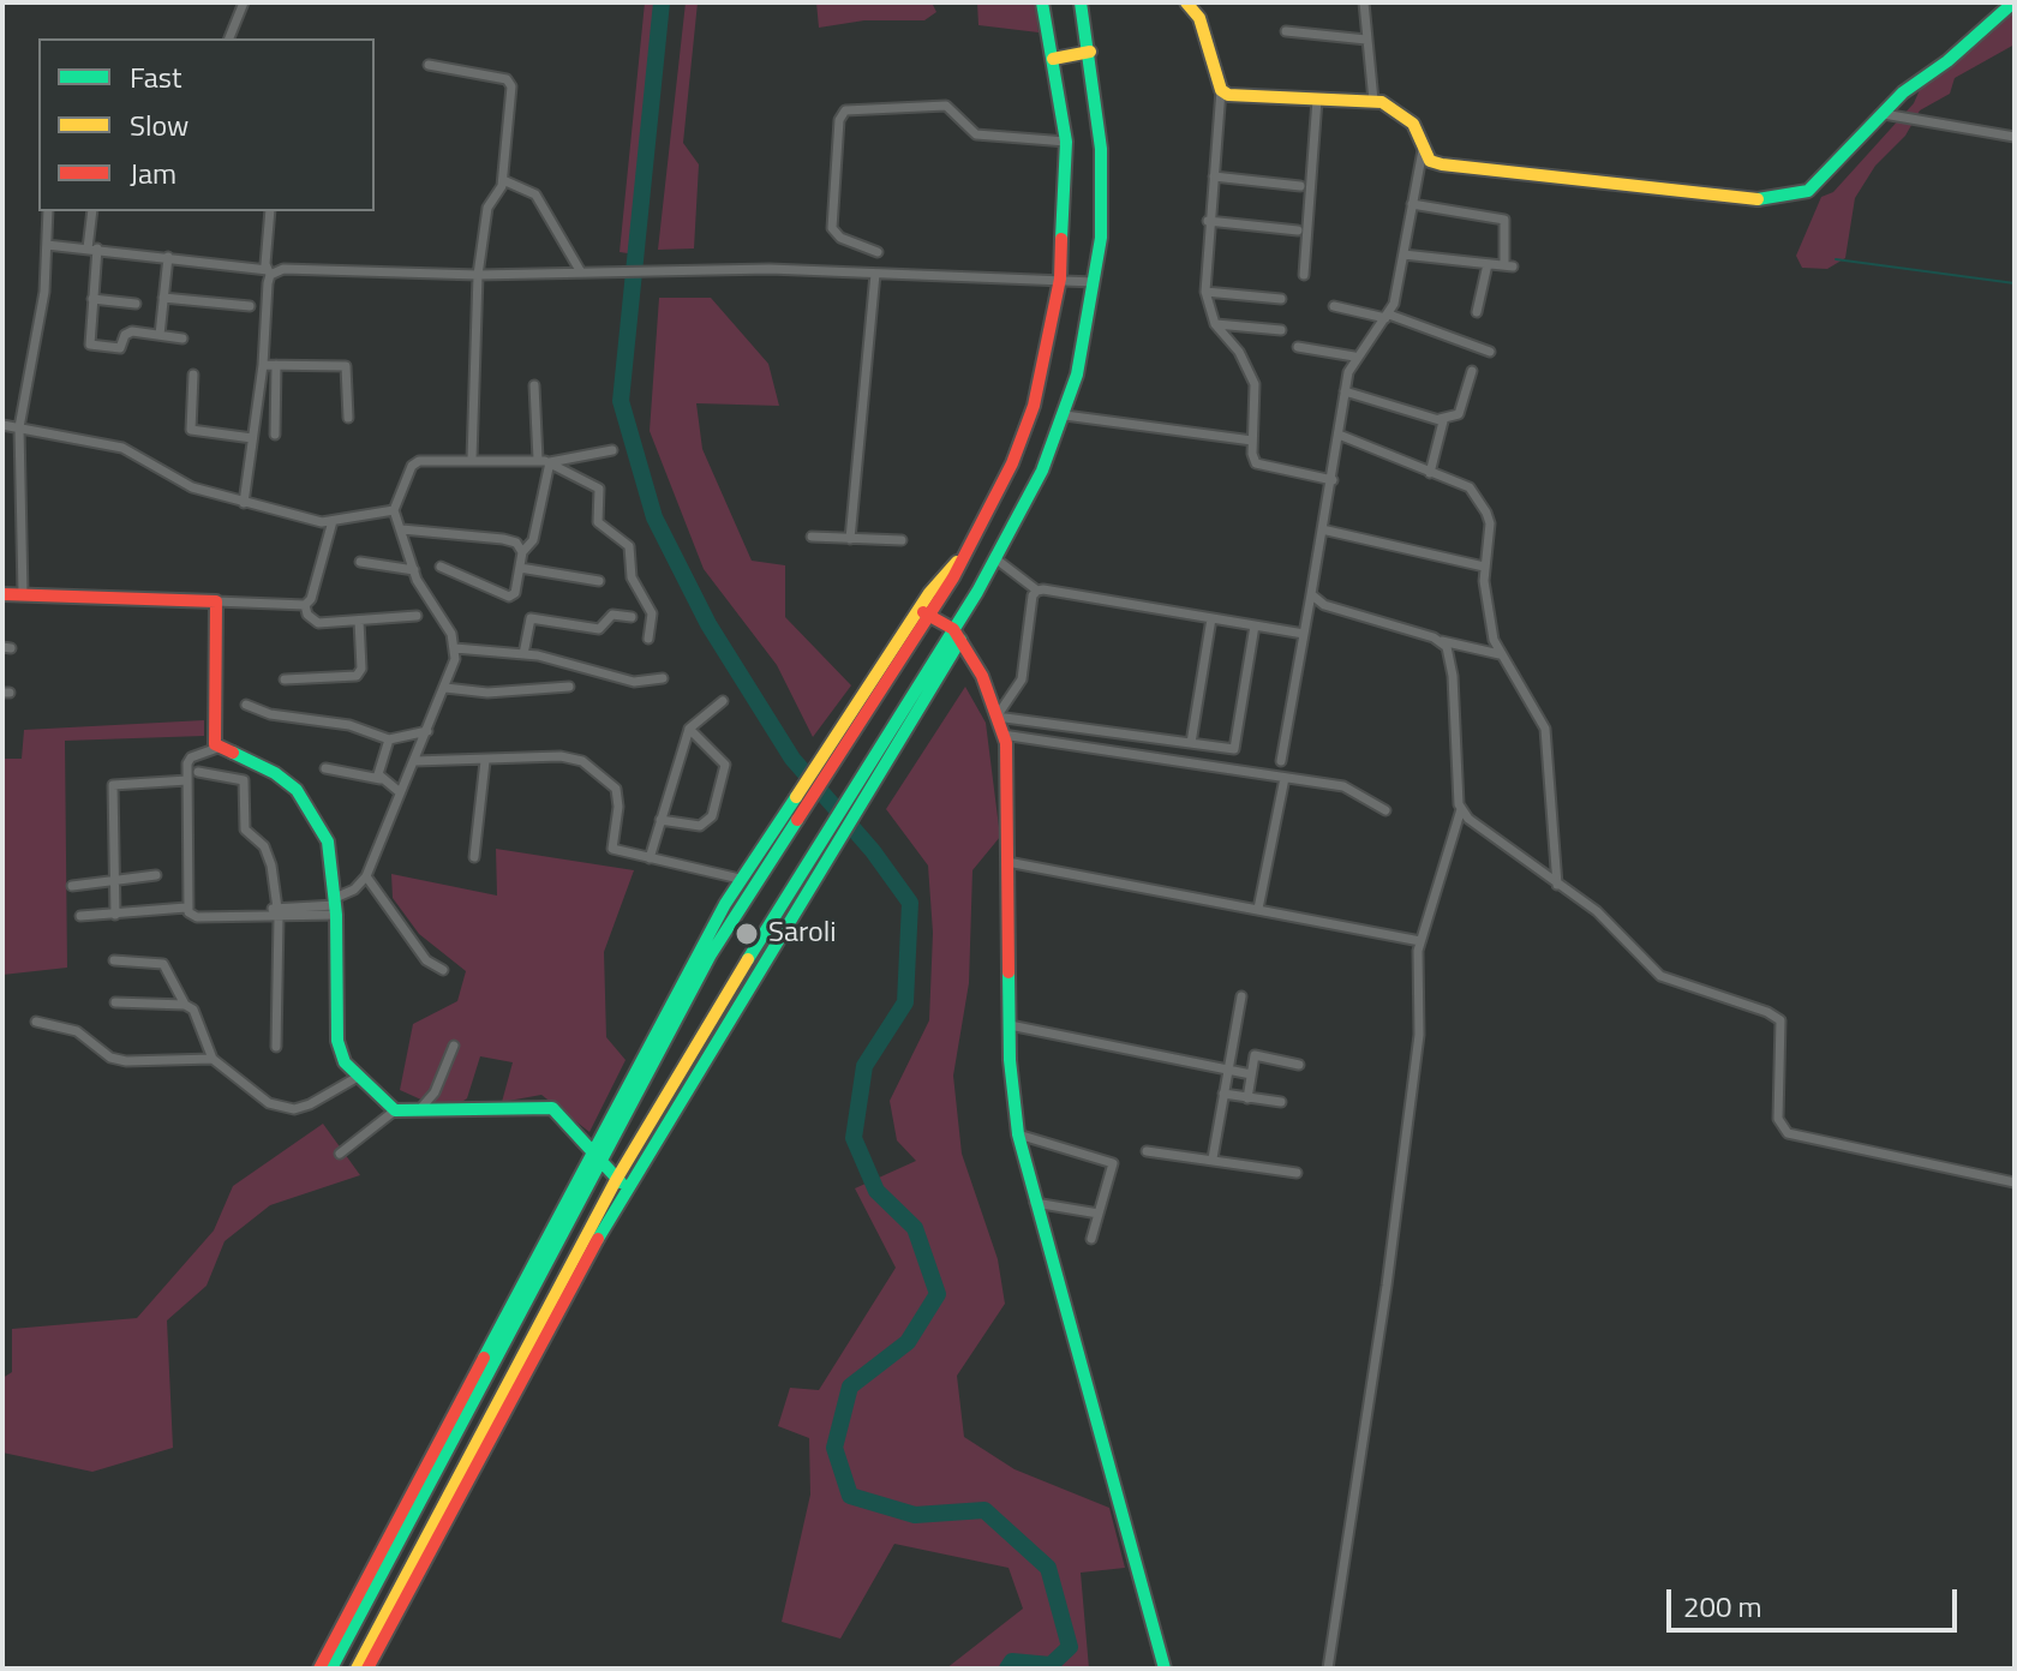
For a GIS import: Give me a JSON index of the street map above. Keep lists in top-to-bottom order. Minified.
{"places":["Saroli"],"legend":["Fast","Slow","Jam"],"scale_bar":"200 m"}
